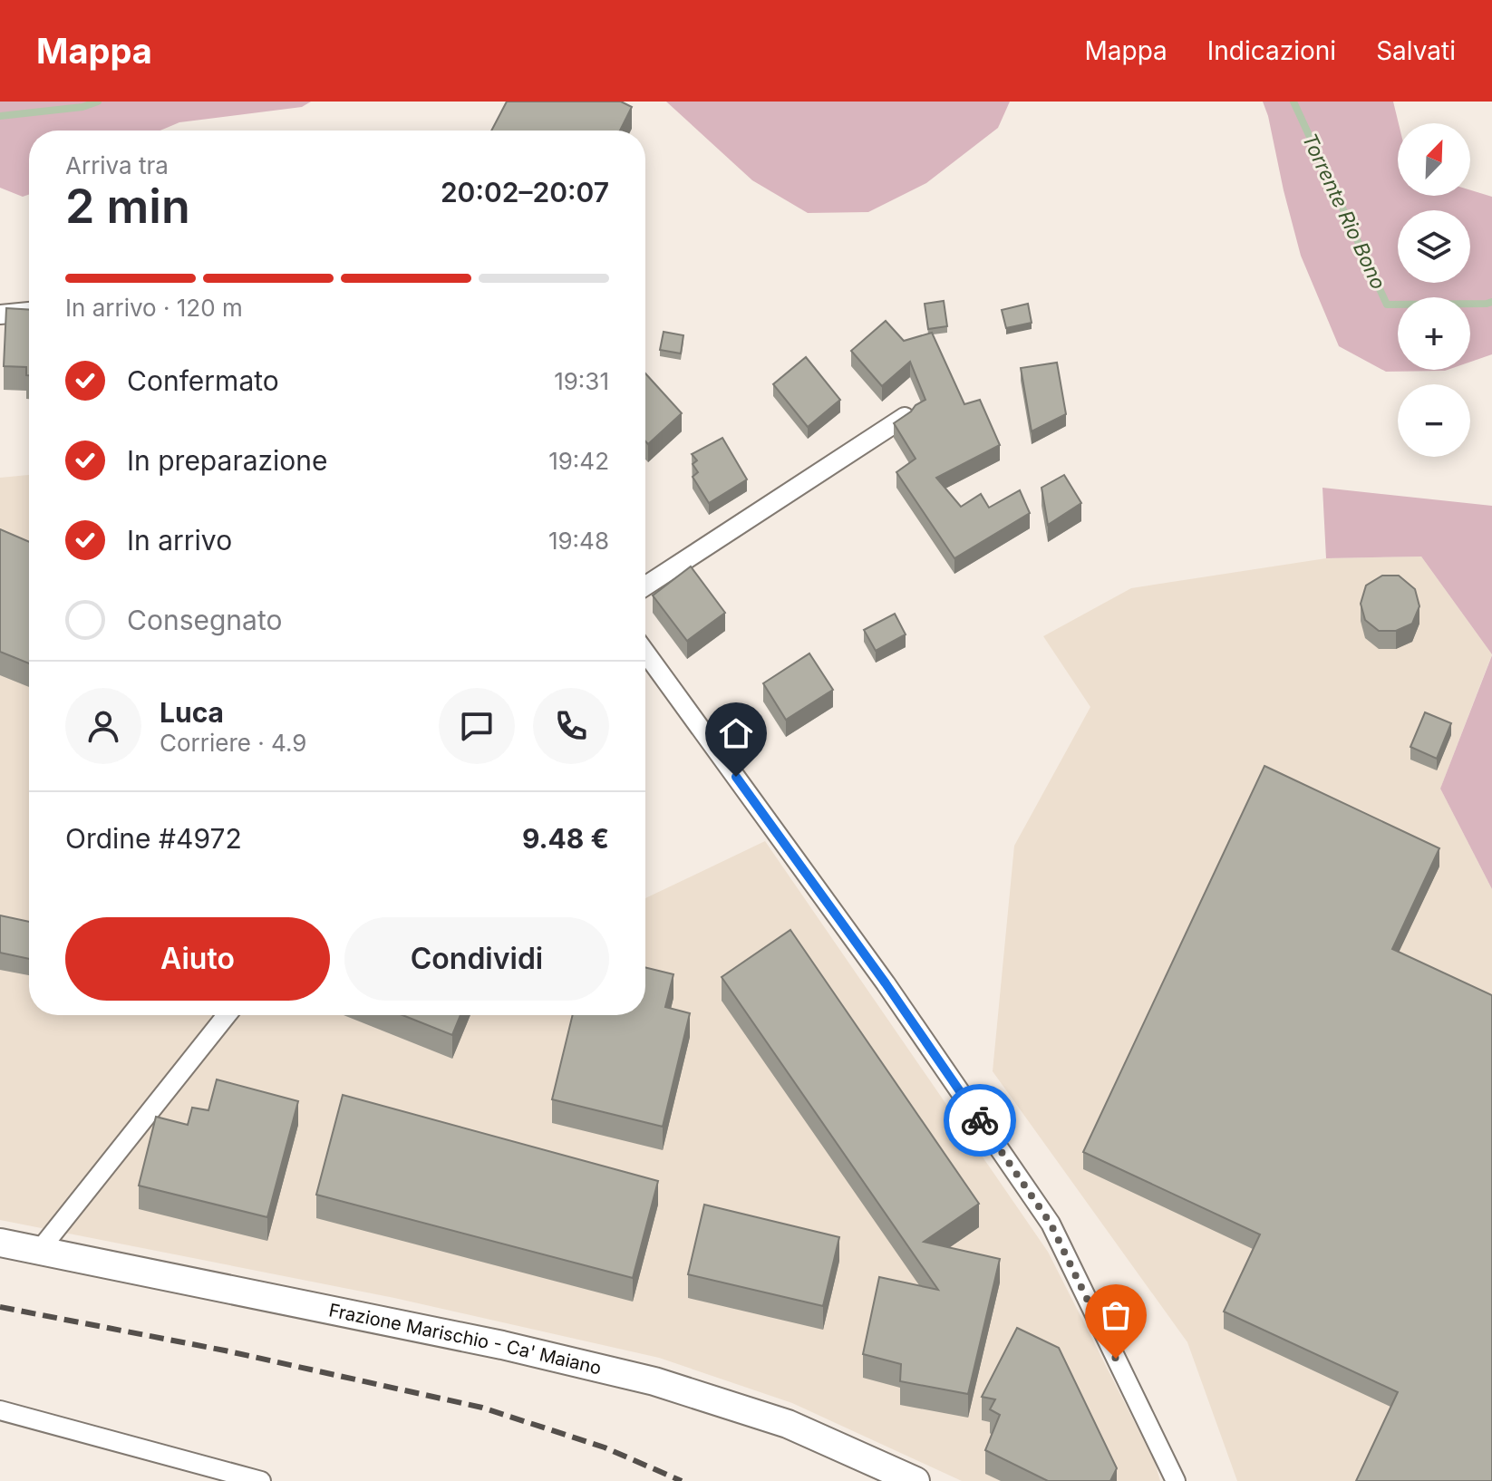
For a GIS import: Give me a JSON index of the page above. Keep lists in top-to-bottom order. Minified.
{"streets":{"main road":["Frazione Marischio - Ca' Maiano"]},"water":["Torrente Rio Bono"],"north":"top right","page":{"header":"Mappa","nav":["Mappa","Indicazioni","Salvati"],"map_buttons":["+","−"],"heading":["2 min","Arriva tra","20:02–20:07"],"panel":["Luca","Corriere · 4.9","Ordine #4972","9.48 €"],"bar":"In arrivo · 120 m","list":[["Confermato","19:31"],["In preparazione","19:42"],["In arrivo","19:48"],"Consegnato"],"buttons":["Aiuto","Condividi"]}}
